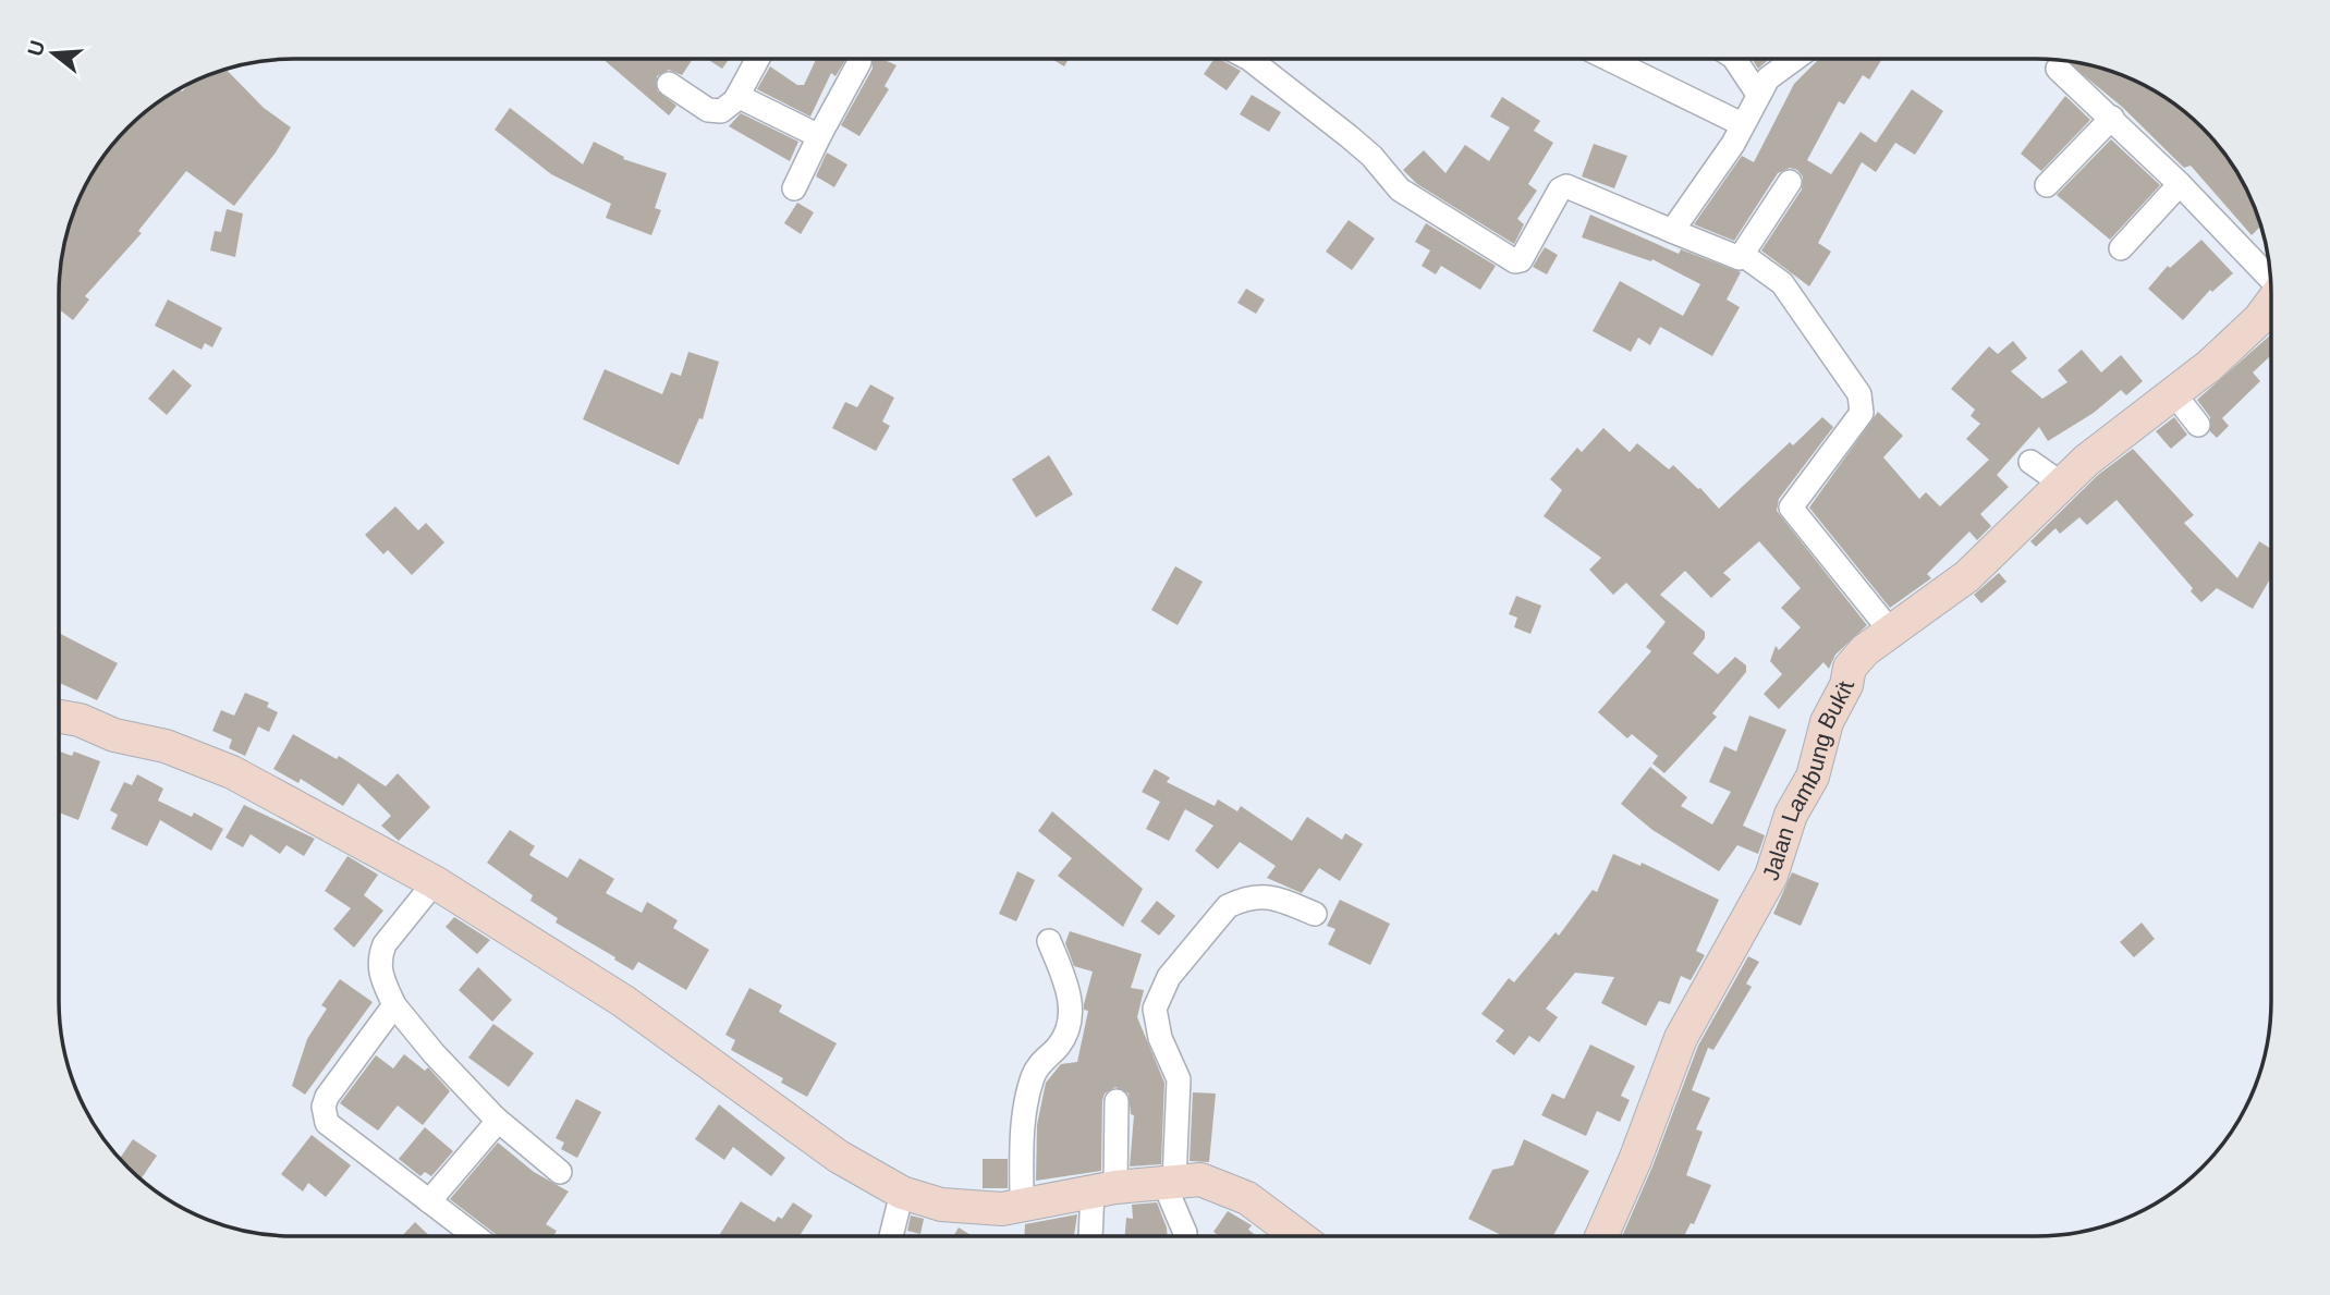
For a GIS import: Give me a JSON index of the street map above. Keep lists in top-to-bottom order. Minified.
{"streets":{"street":["Jalan Lambung Bukit"]},"north":"left"}
